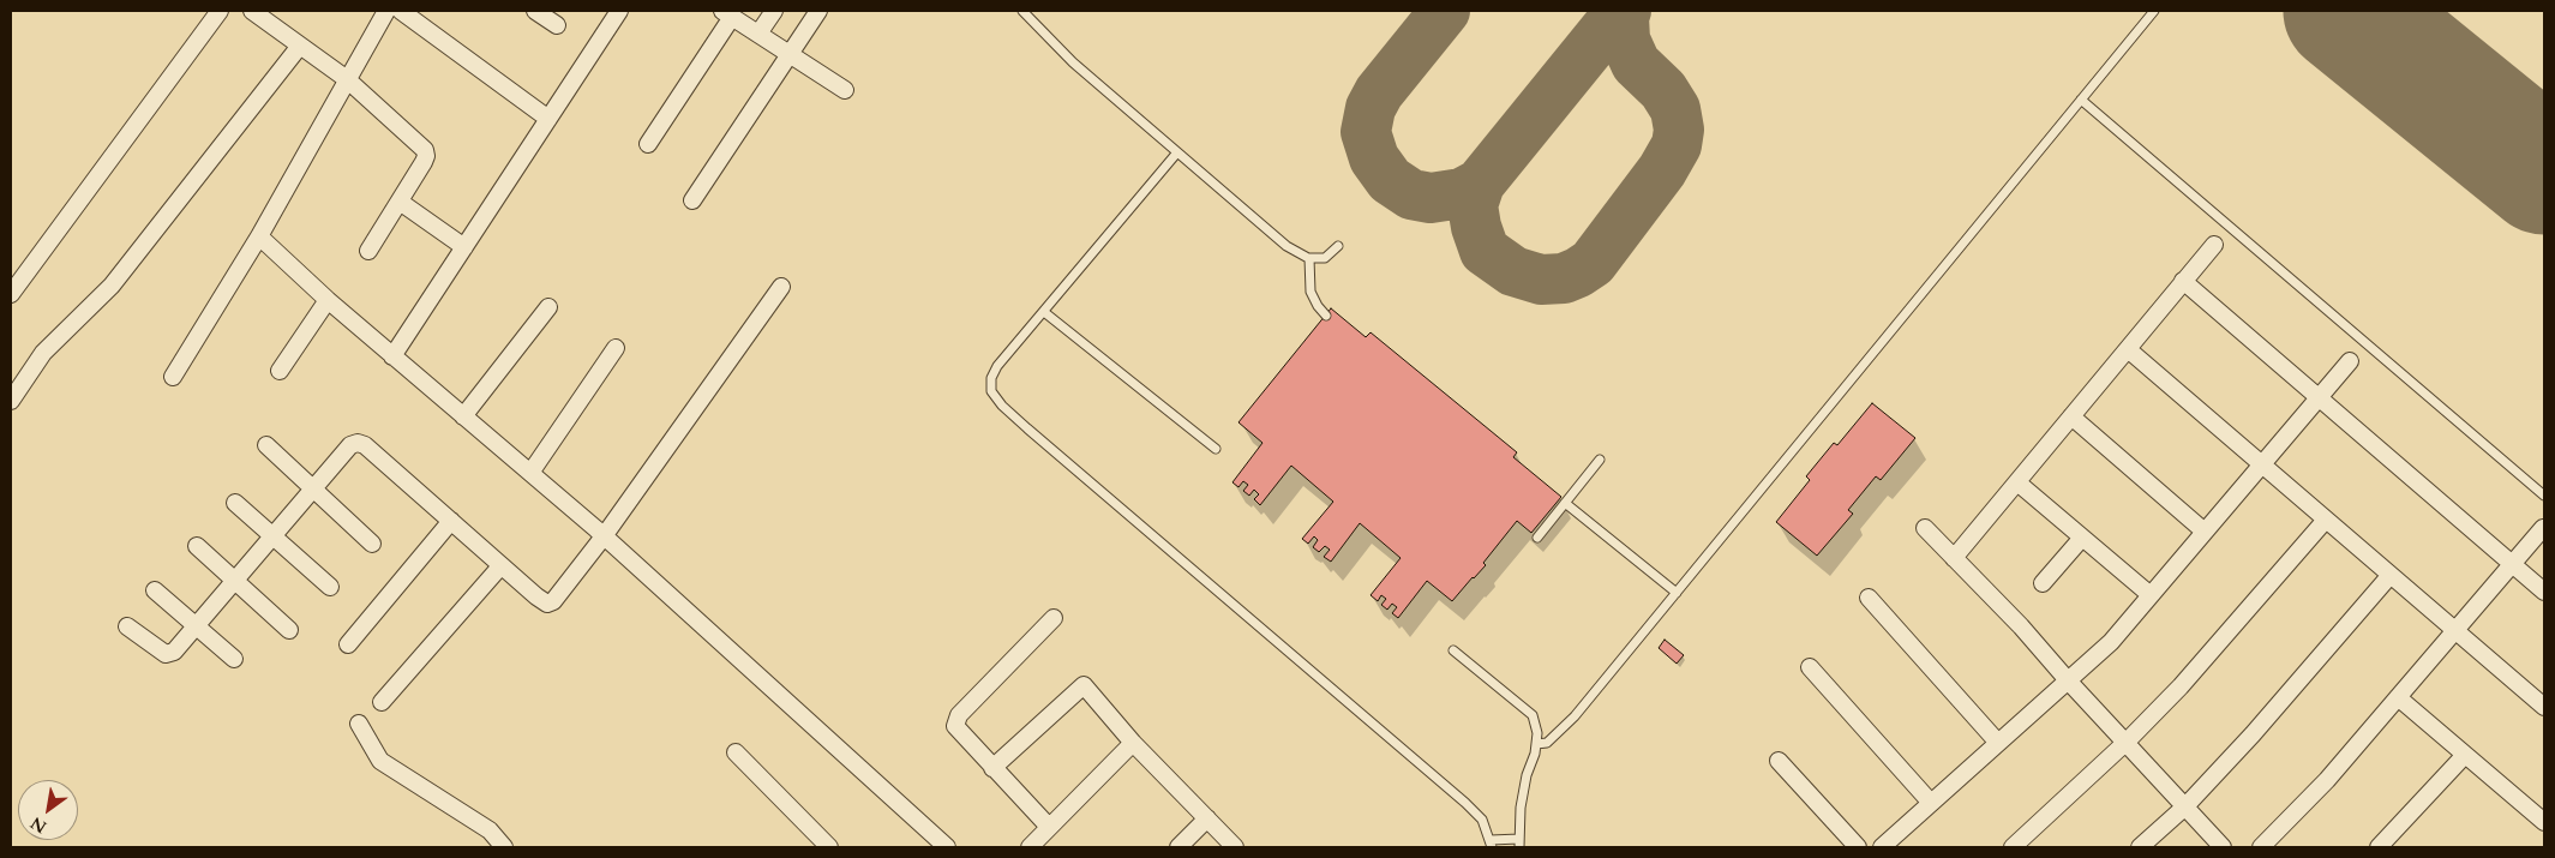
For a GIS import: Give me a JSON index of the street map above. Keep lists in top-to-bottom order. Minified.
{"north":"bottom left"}
